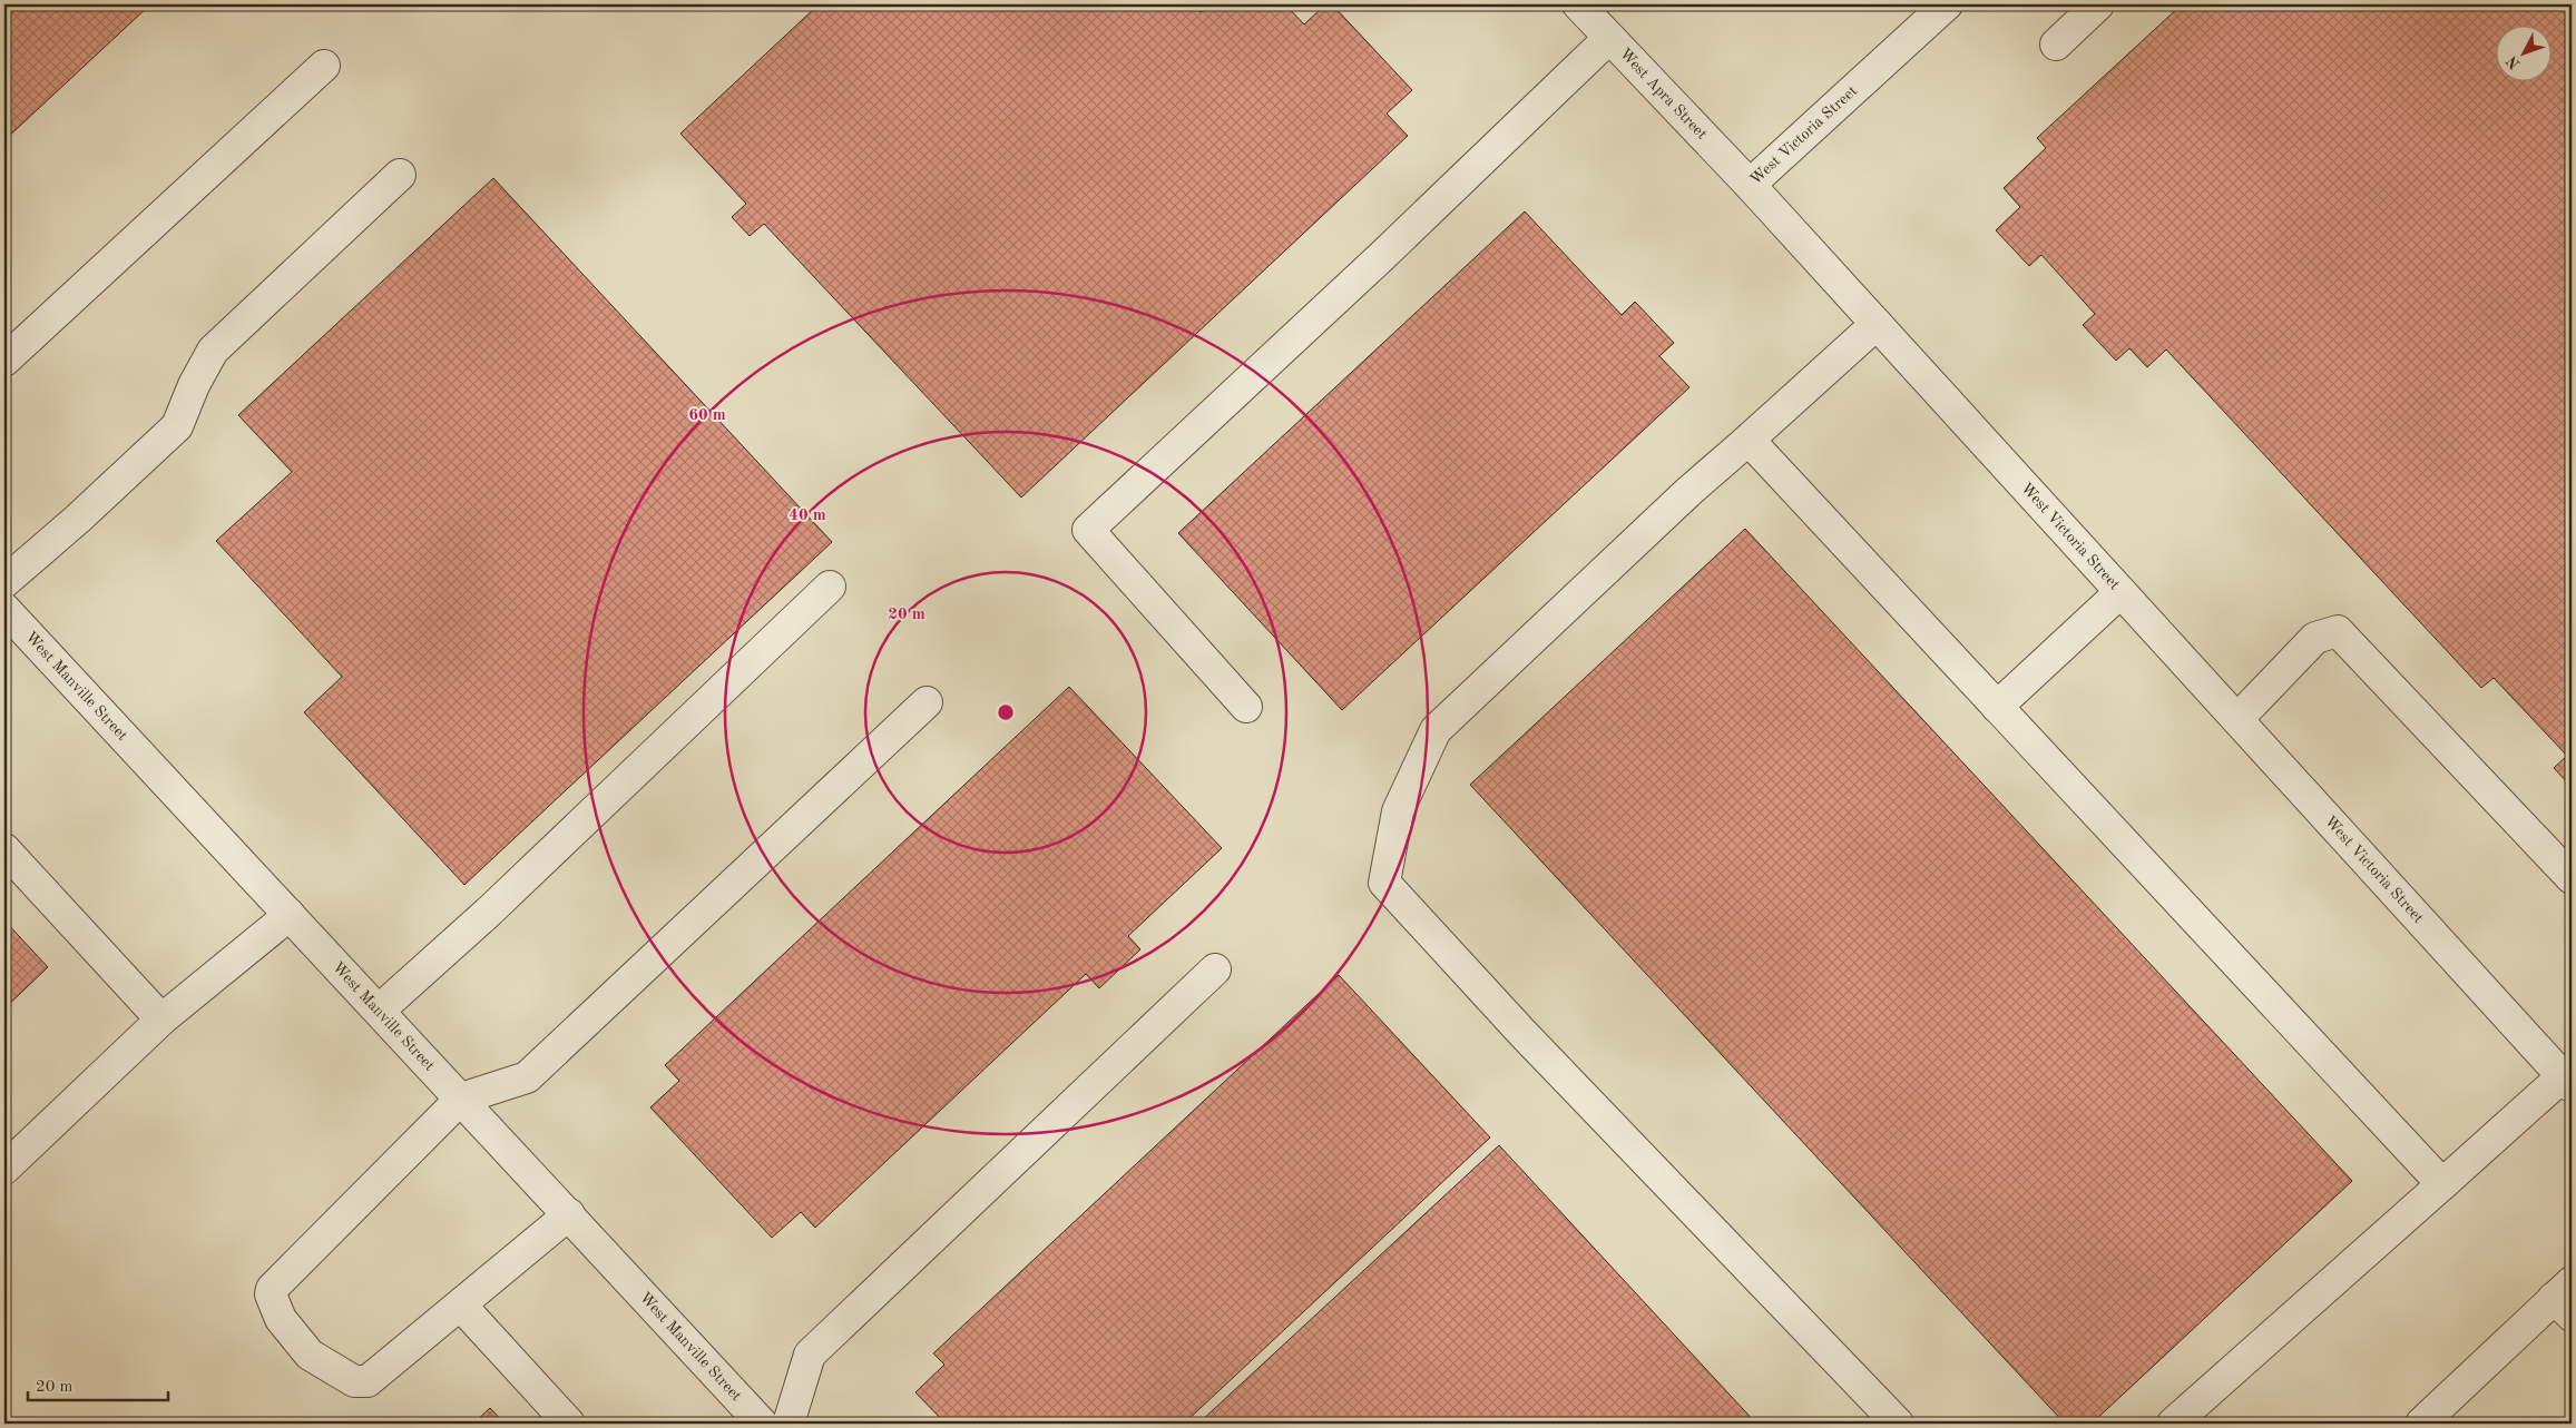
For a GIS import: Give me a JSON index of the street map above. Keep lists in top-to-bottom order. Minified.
{"streets":{"street":["West Apra Street","West Victoria Street","West Manville Street"]},"crossings":[["West Apra Street","West Victoria Street"]],"scale_bar":"20 m","north":"bottom left","rings":["60 m","40 m","20 m"]}
